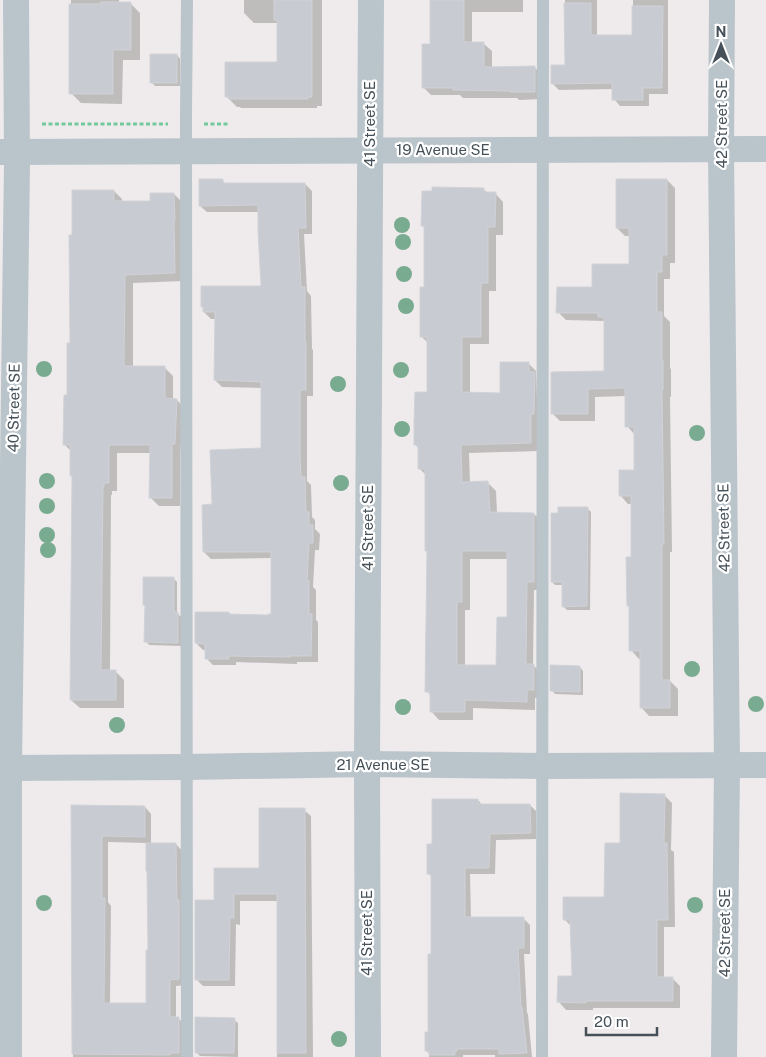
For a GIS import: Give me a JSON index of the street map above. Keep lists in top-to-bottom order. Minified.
{"streets":{"street":["41 Street SE","42 Street SE","19 Avenue SE","40 Street SE","21 Avenue SE"]},"crossings":[["41 Street SE","19 Avenue SE"],["41 Street SE","21 Avenue SE"],["42 Street SE","19 Avenue SE"],["42 Street SE","21 Avenue SE"],["19 Avenue SE","40 Street SE"],["40 Street SE","21 Avenue SE"]],"scale_bar":"20 m","north":"top"}
